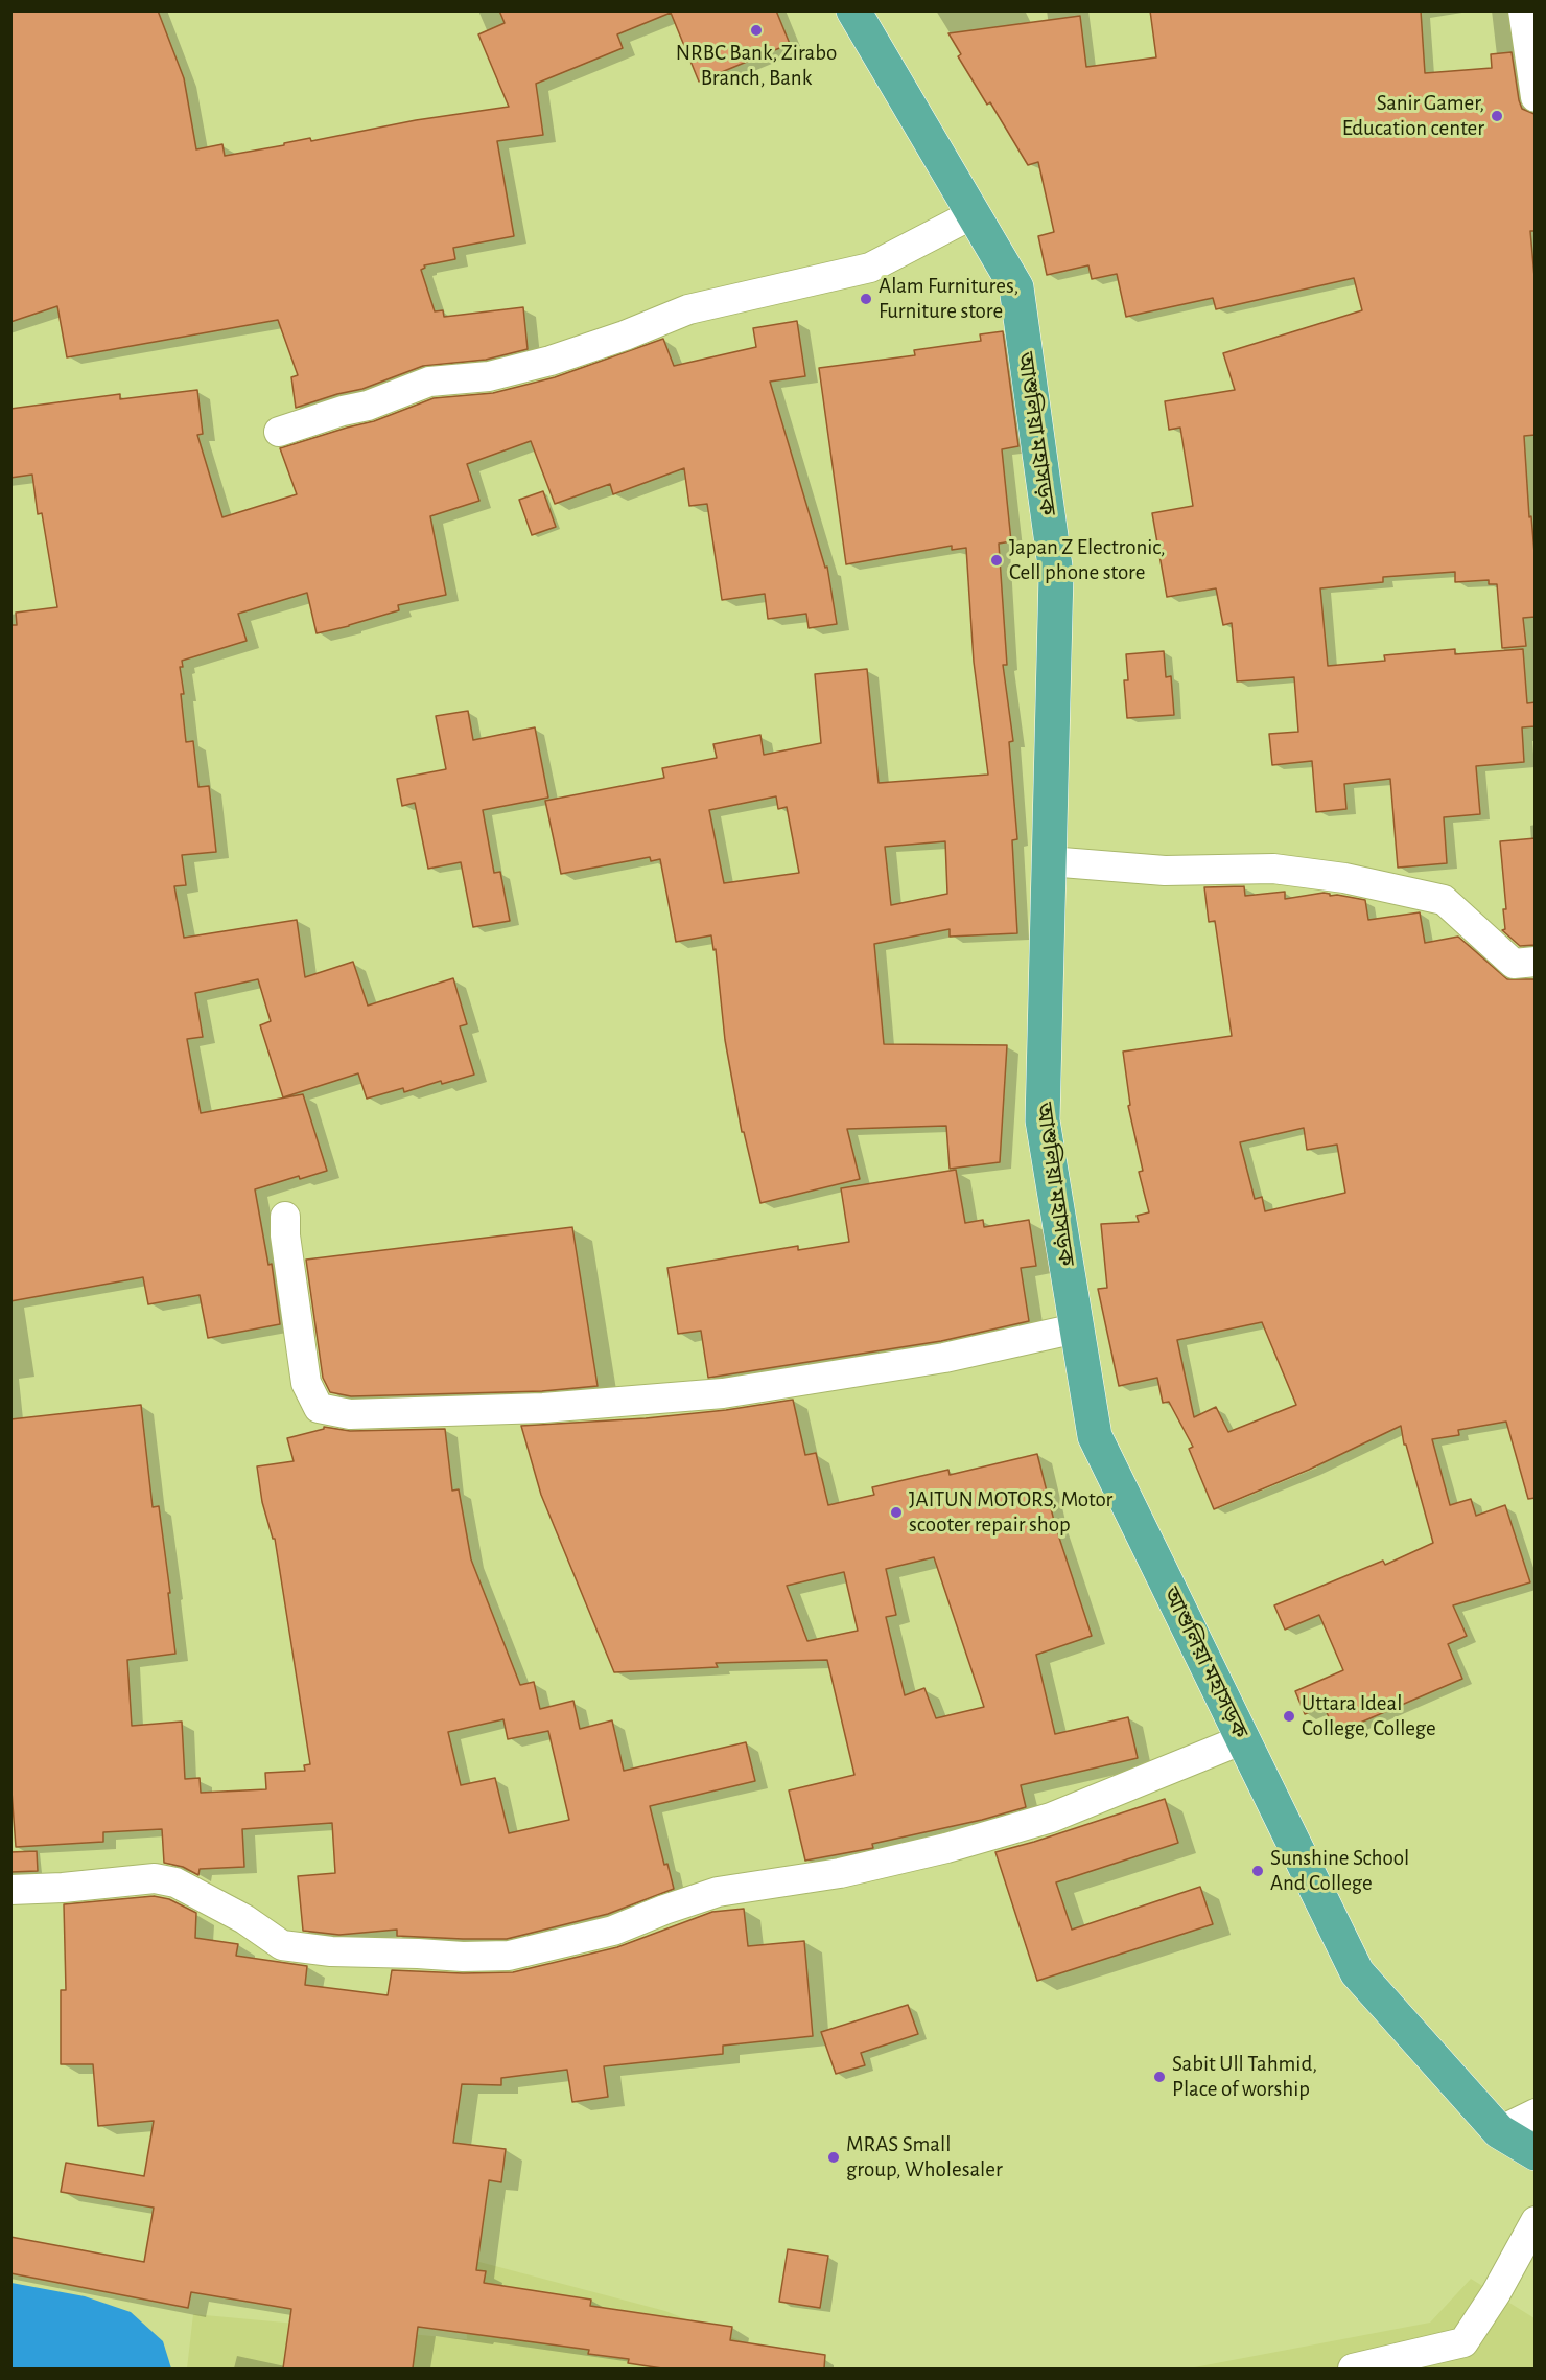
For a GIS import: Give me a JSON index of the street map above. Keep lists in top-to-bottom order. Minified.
{"streets":{"highway":["আশুলিয়া মহাসড়ক"]},"places":["NRBC Bank, Zirabo Branch, Bank","Sanir Gamer, Education center","Alam Furnitures, Furniture store","Japan Z Electronic, Cell phone store","JAITUN MOTORS, Motor scooter repair shop","Uttara Ideal College, College","Sunshine School And College","Sabit Ull Tahmid, Place of worship","MRAS Small group, Wholesaler"]}
